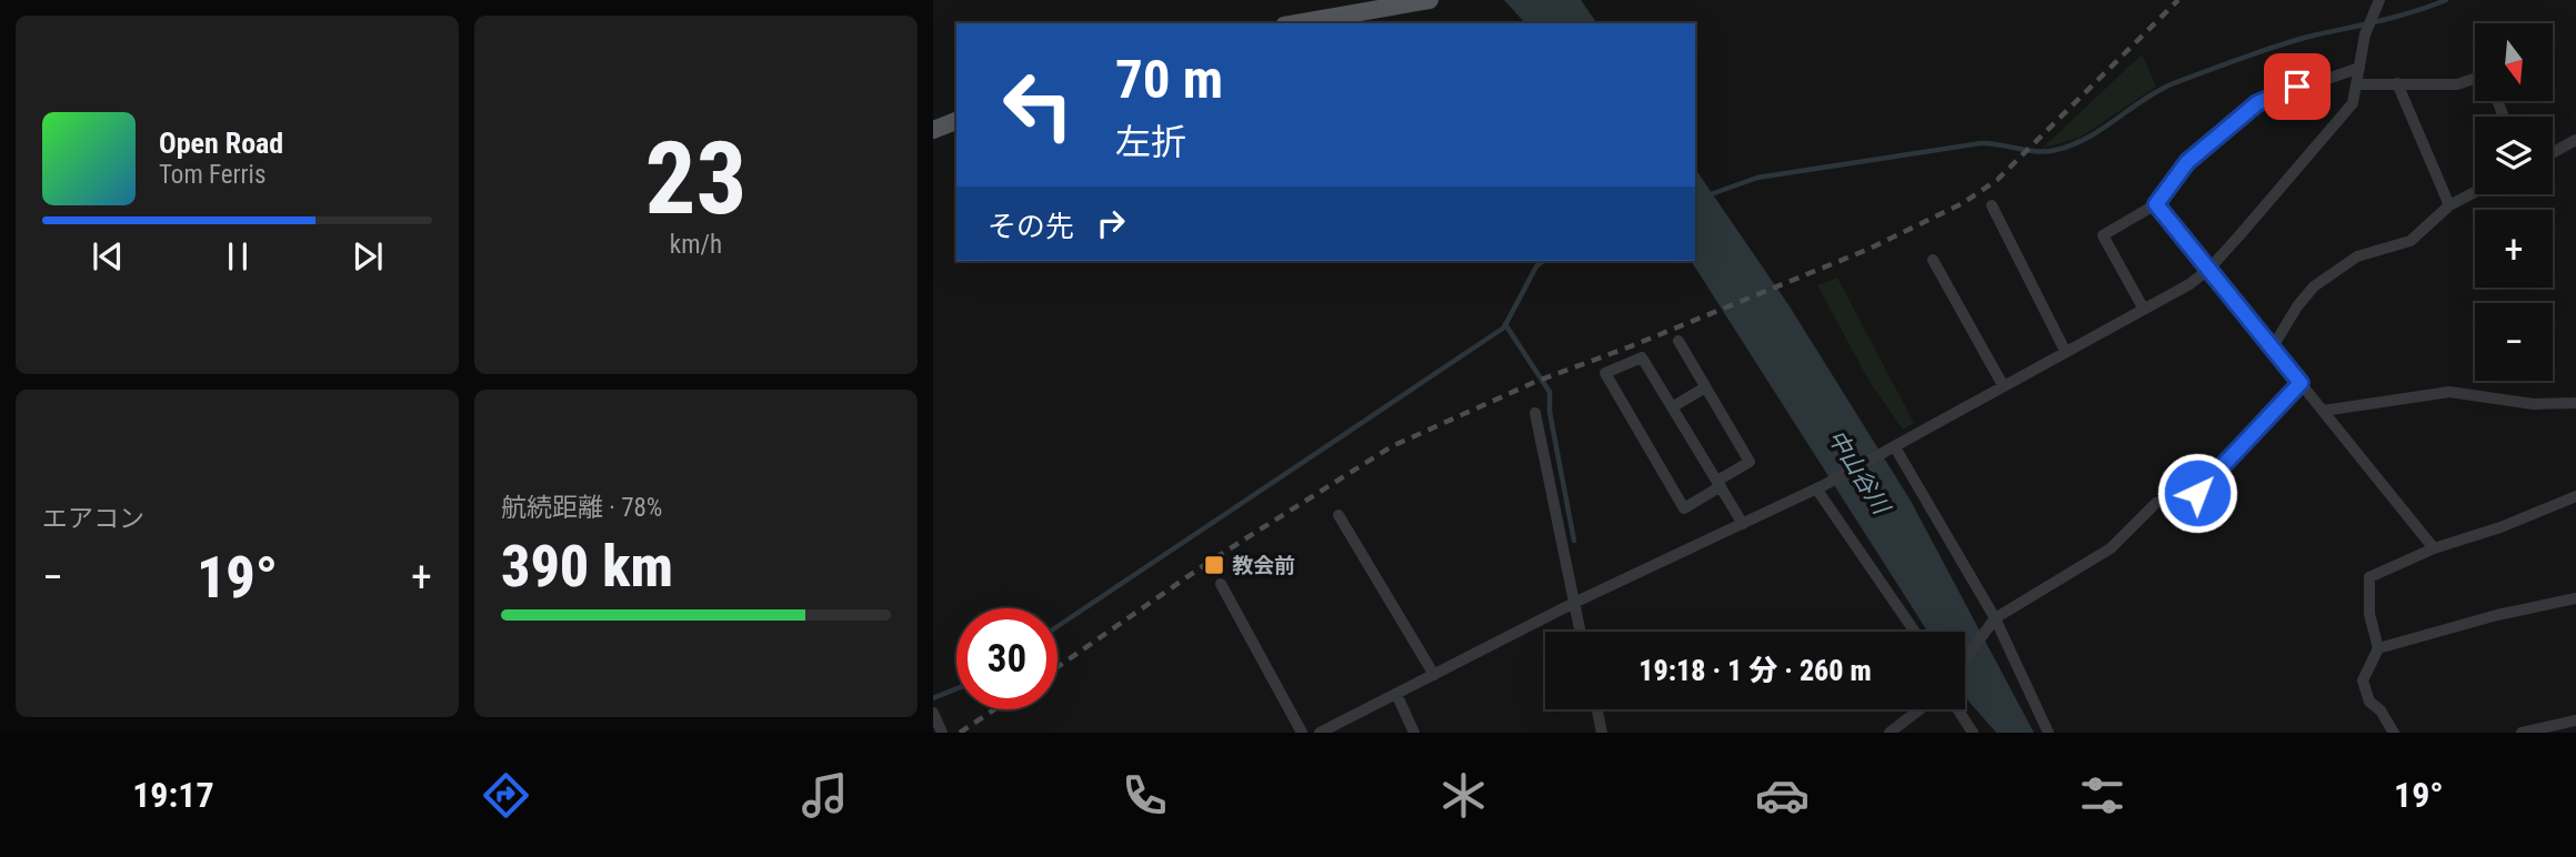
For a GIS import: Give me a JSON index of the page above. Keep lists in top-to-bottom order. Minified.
{"water":["中山谷川"],"places":{"transit":["教会前"]},"north":"bottom","page":{"tile":[["23","km/h"],"エアコン",["航続距離 · 78%","390 km"]],"map_buttons":["+","−"],"turn":["70 m","左折"],"song":["Open Road","Tom Ferris"],"then":"その先","heat":["−","19°","+"],"limit":"30","trip":"19:18 · 1 分 · 260 m","tabs":["19:17","19°"]}}
